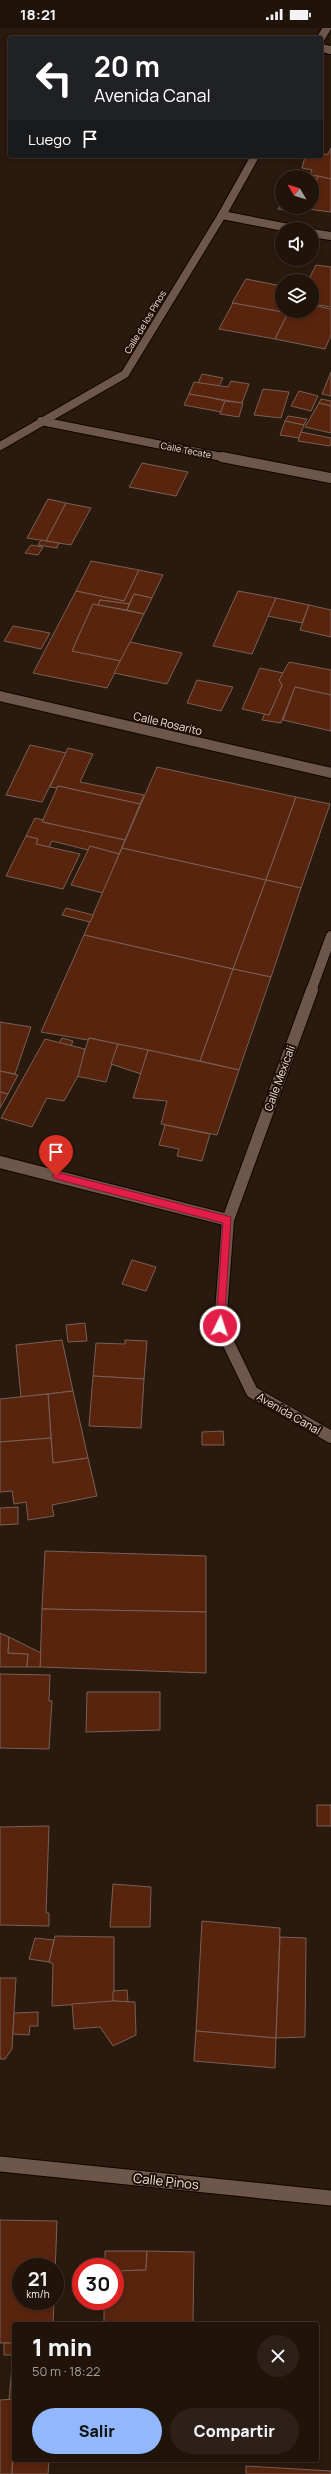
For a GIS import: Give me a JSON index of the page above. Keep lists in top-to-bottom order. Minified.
{"streets":{"street":["Calle de los Pinos","Calle Tecate","Calle Rosarito","Calle Mexicali","Avenida Canal","Calle Pinos"]},"crossings":[["Calle de los Pinos","Calle Tecate"],["Calle Mexicali","Avenida Canal"]],"north":"top left","page":{"status":"18:21","turn":["20 m","Avenida Canal"],"then":"Luego","speed":"21 km/h","limit":"30","heading":["1 min","50 m · 18:22"],"buttons":["Salir","Compartir"]}}
